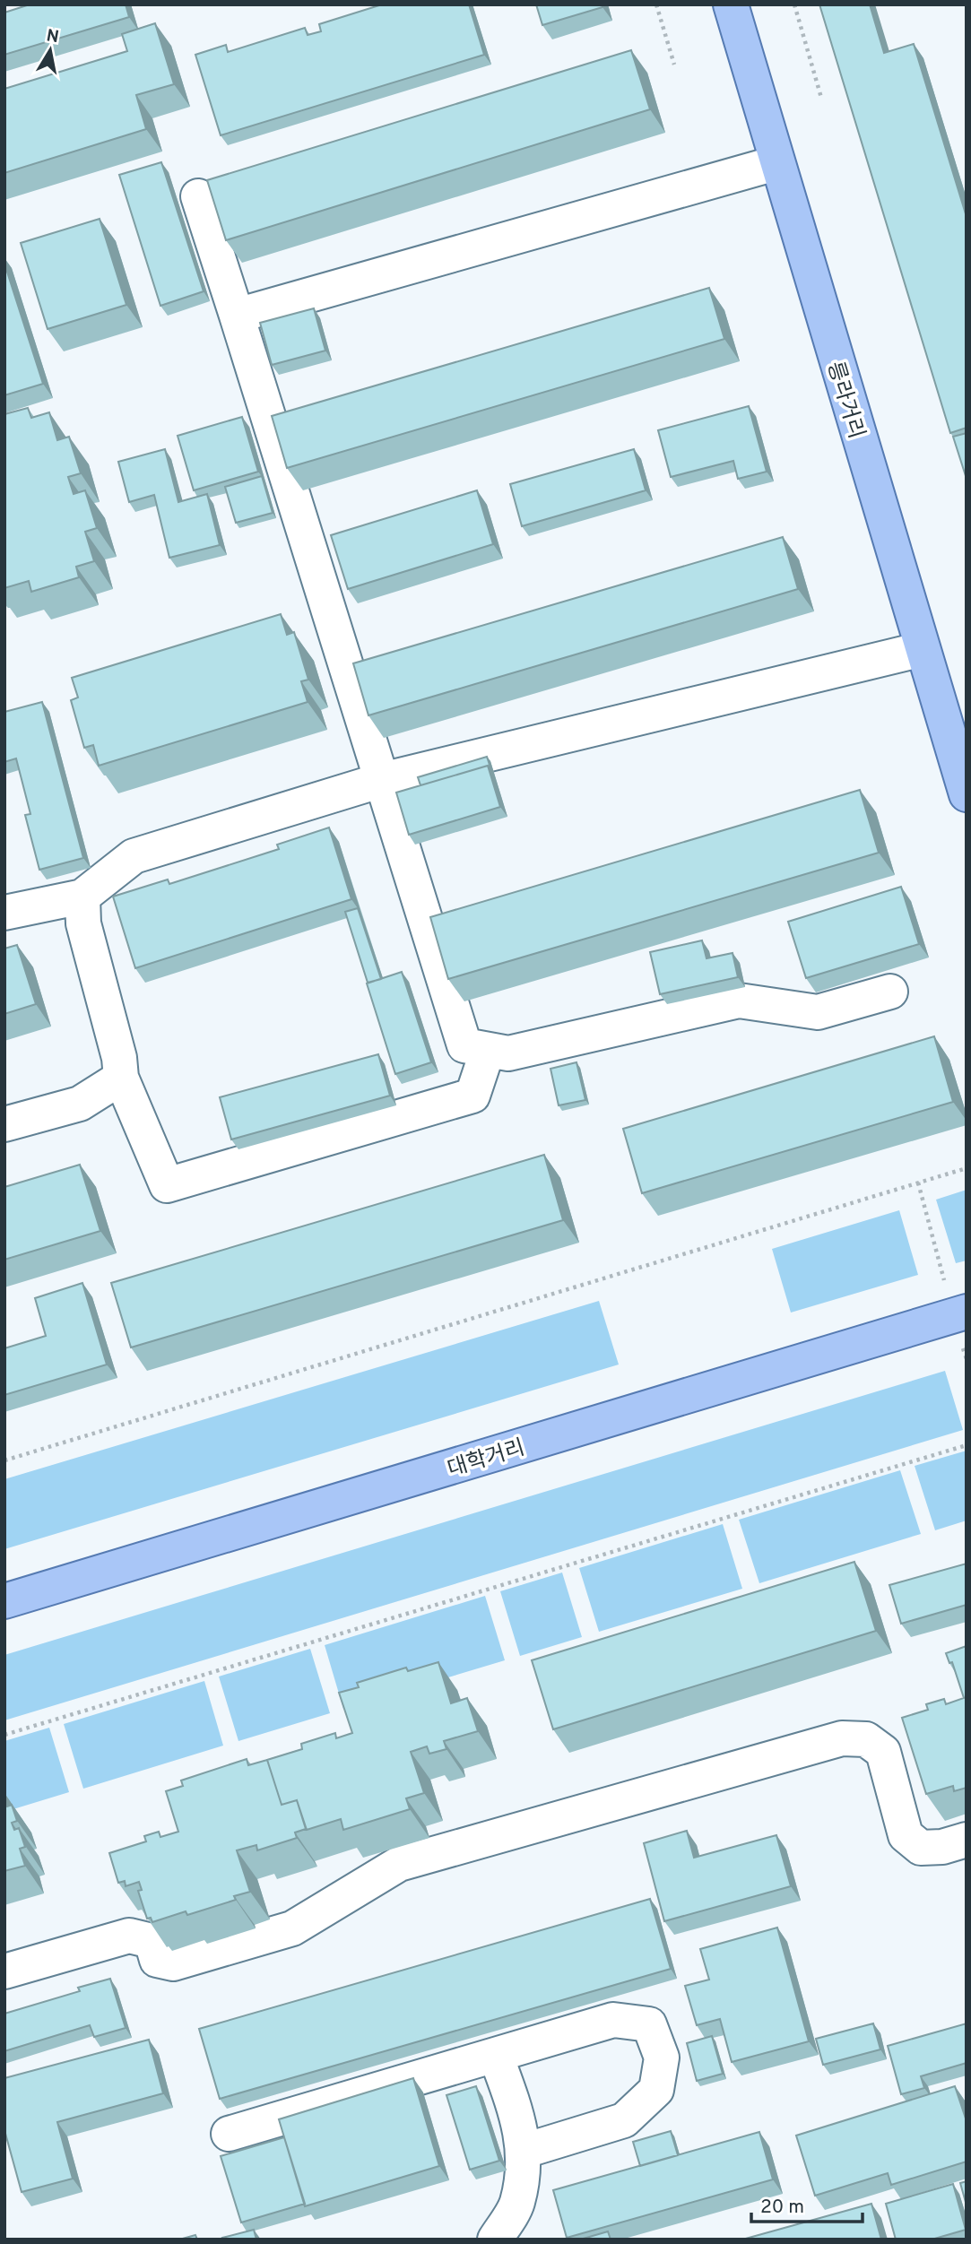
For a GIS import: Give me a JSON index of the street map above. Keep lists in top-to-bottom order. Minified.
{"streets":{"main road":["릉라거리","대학거리"]},"scale_bar":"20 m","north":"top"}
